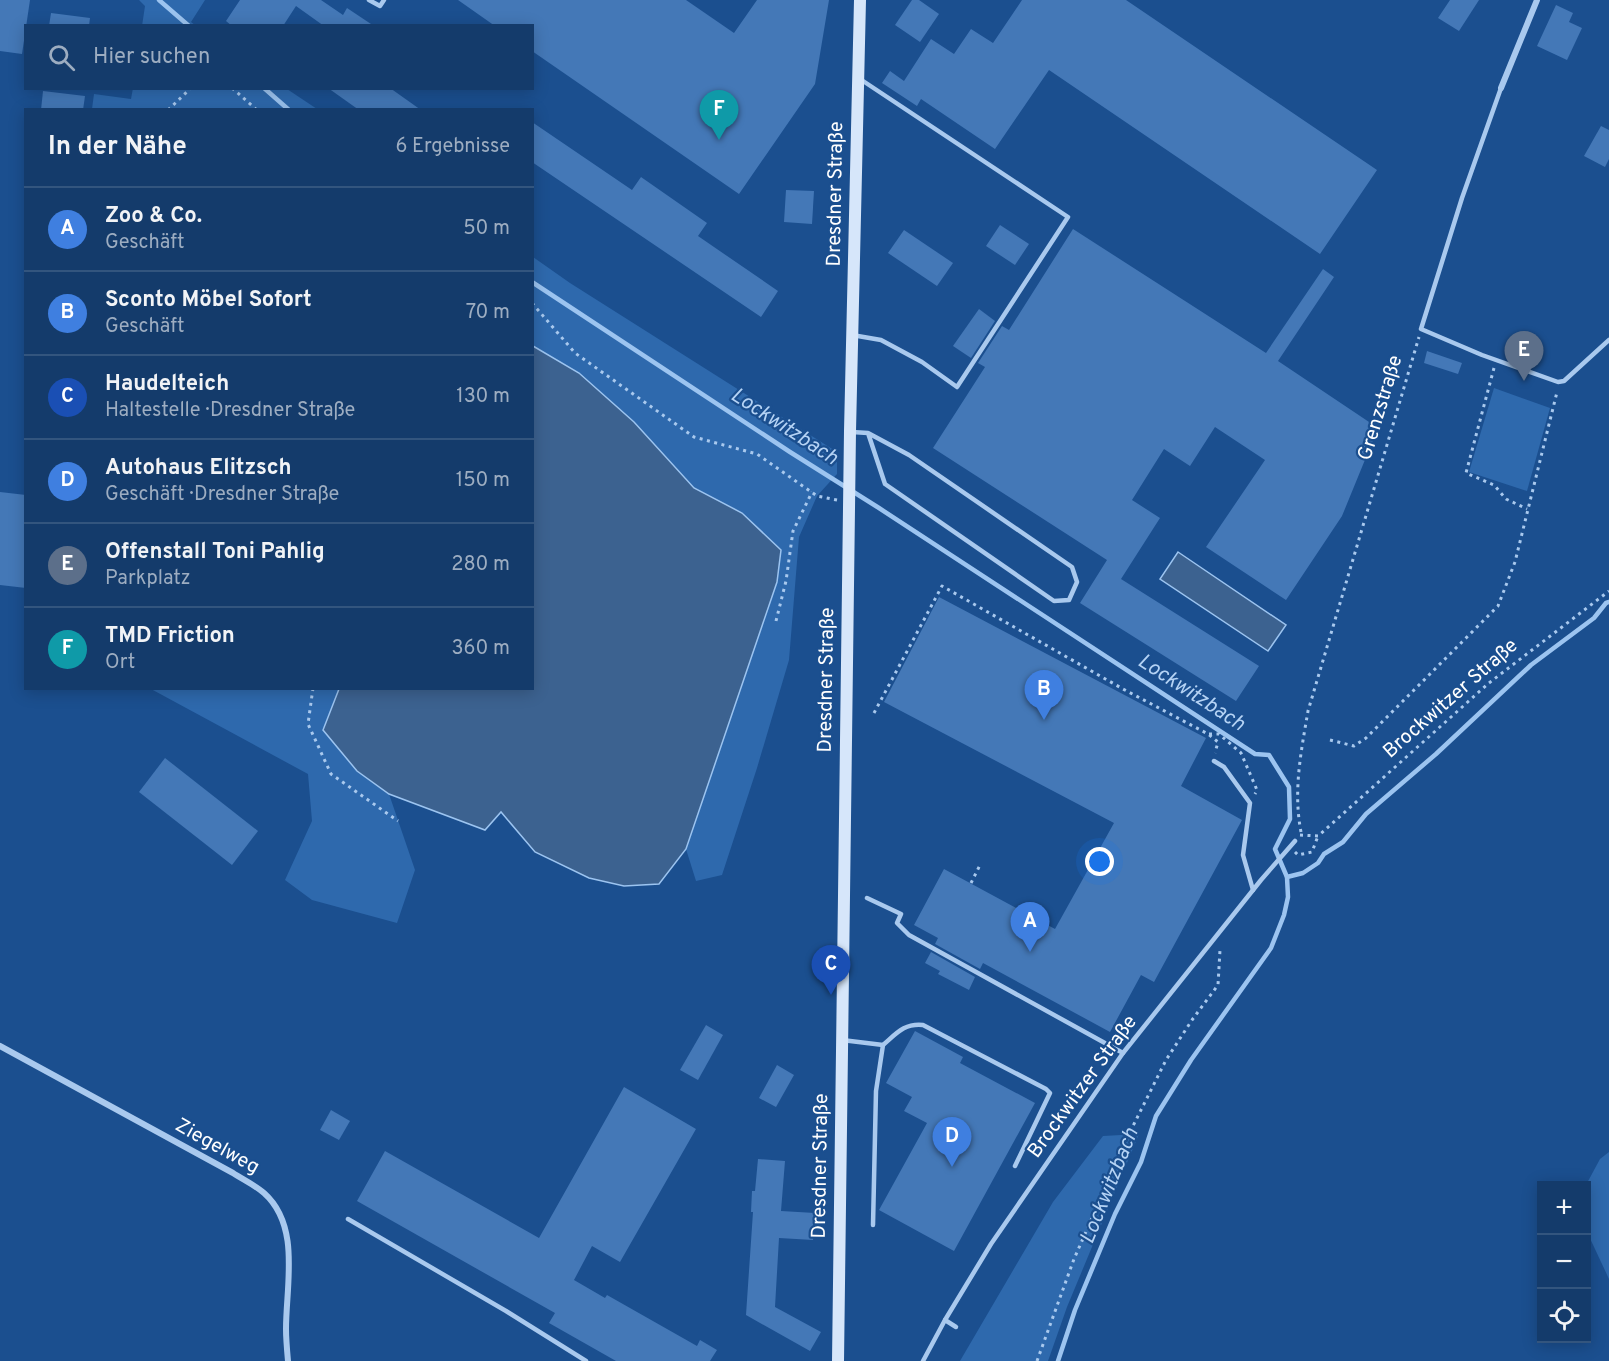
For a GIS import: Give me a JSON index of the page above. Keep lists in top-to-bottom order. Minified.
{"streets":{"main road":["Dresdner Straße"],"street":["Ziegelweg"],"lane":["Brockwitzer Straße"],"path":["Grenzstraße"]},"water":["Lockwitzbach"],"page":{"search":"Hier suchen","pins":["F","E","B","A","C","D"],"heading":["In der Nähe","6 Ergebnisse"],"list":[{"mark":"A","name":"Zoo & Co.","note":"Geschäft","value":"50 m"},{"mark":"B","name":"Sconto Möbel Sofort","note":"Geschäft","value":"70 m"},{"mark":"C","name":"Haudelteich","note":"Haltestelle · Dresdner Straße","value":"130 m"},{"mark":"D","name":"Autohaus Elitzsch","note":"Geschäft · Dresdner Straße","value":"150 m"},{"mark":"E","name":"Offenstall Toni Pahlig","note":"Parkplatz","value":"280 m"},{"mark":"F","name":"TMD Friction","note":"Ort","value":"360 m"}],"map_buttons":["+","−"]}}
